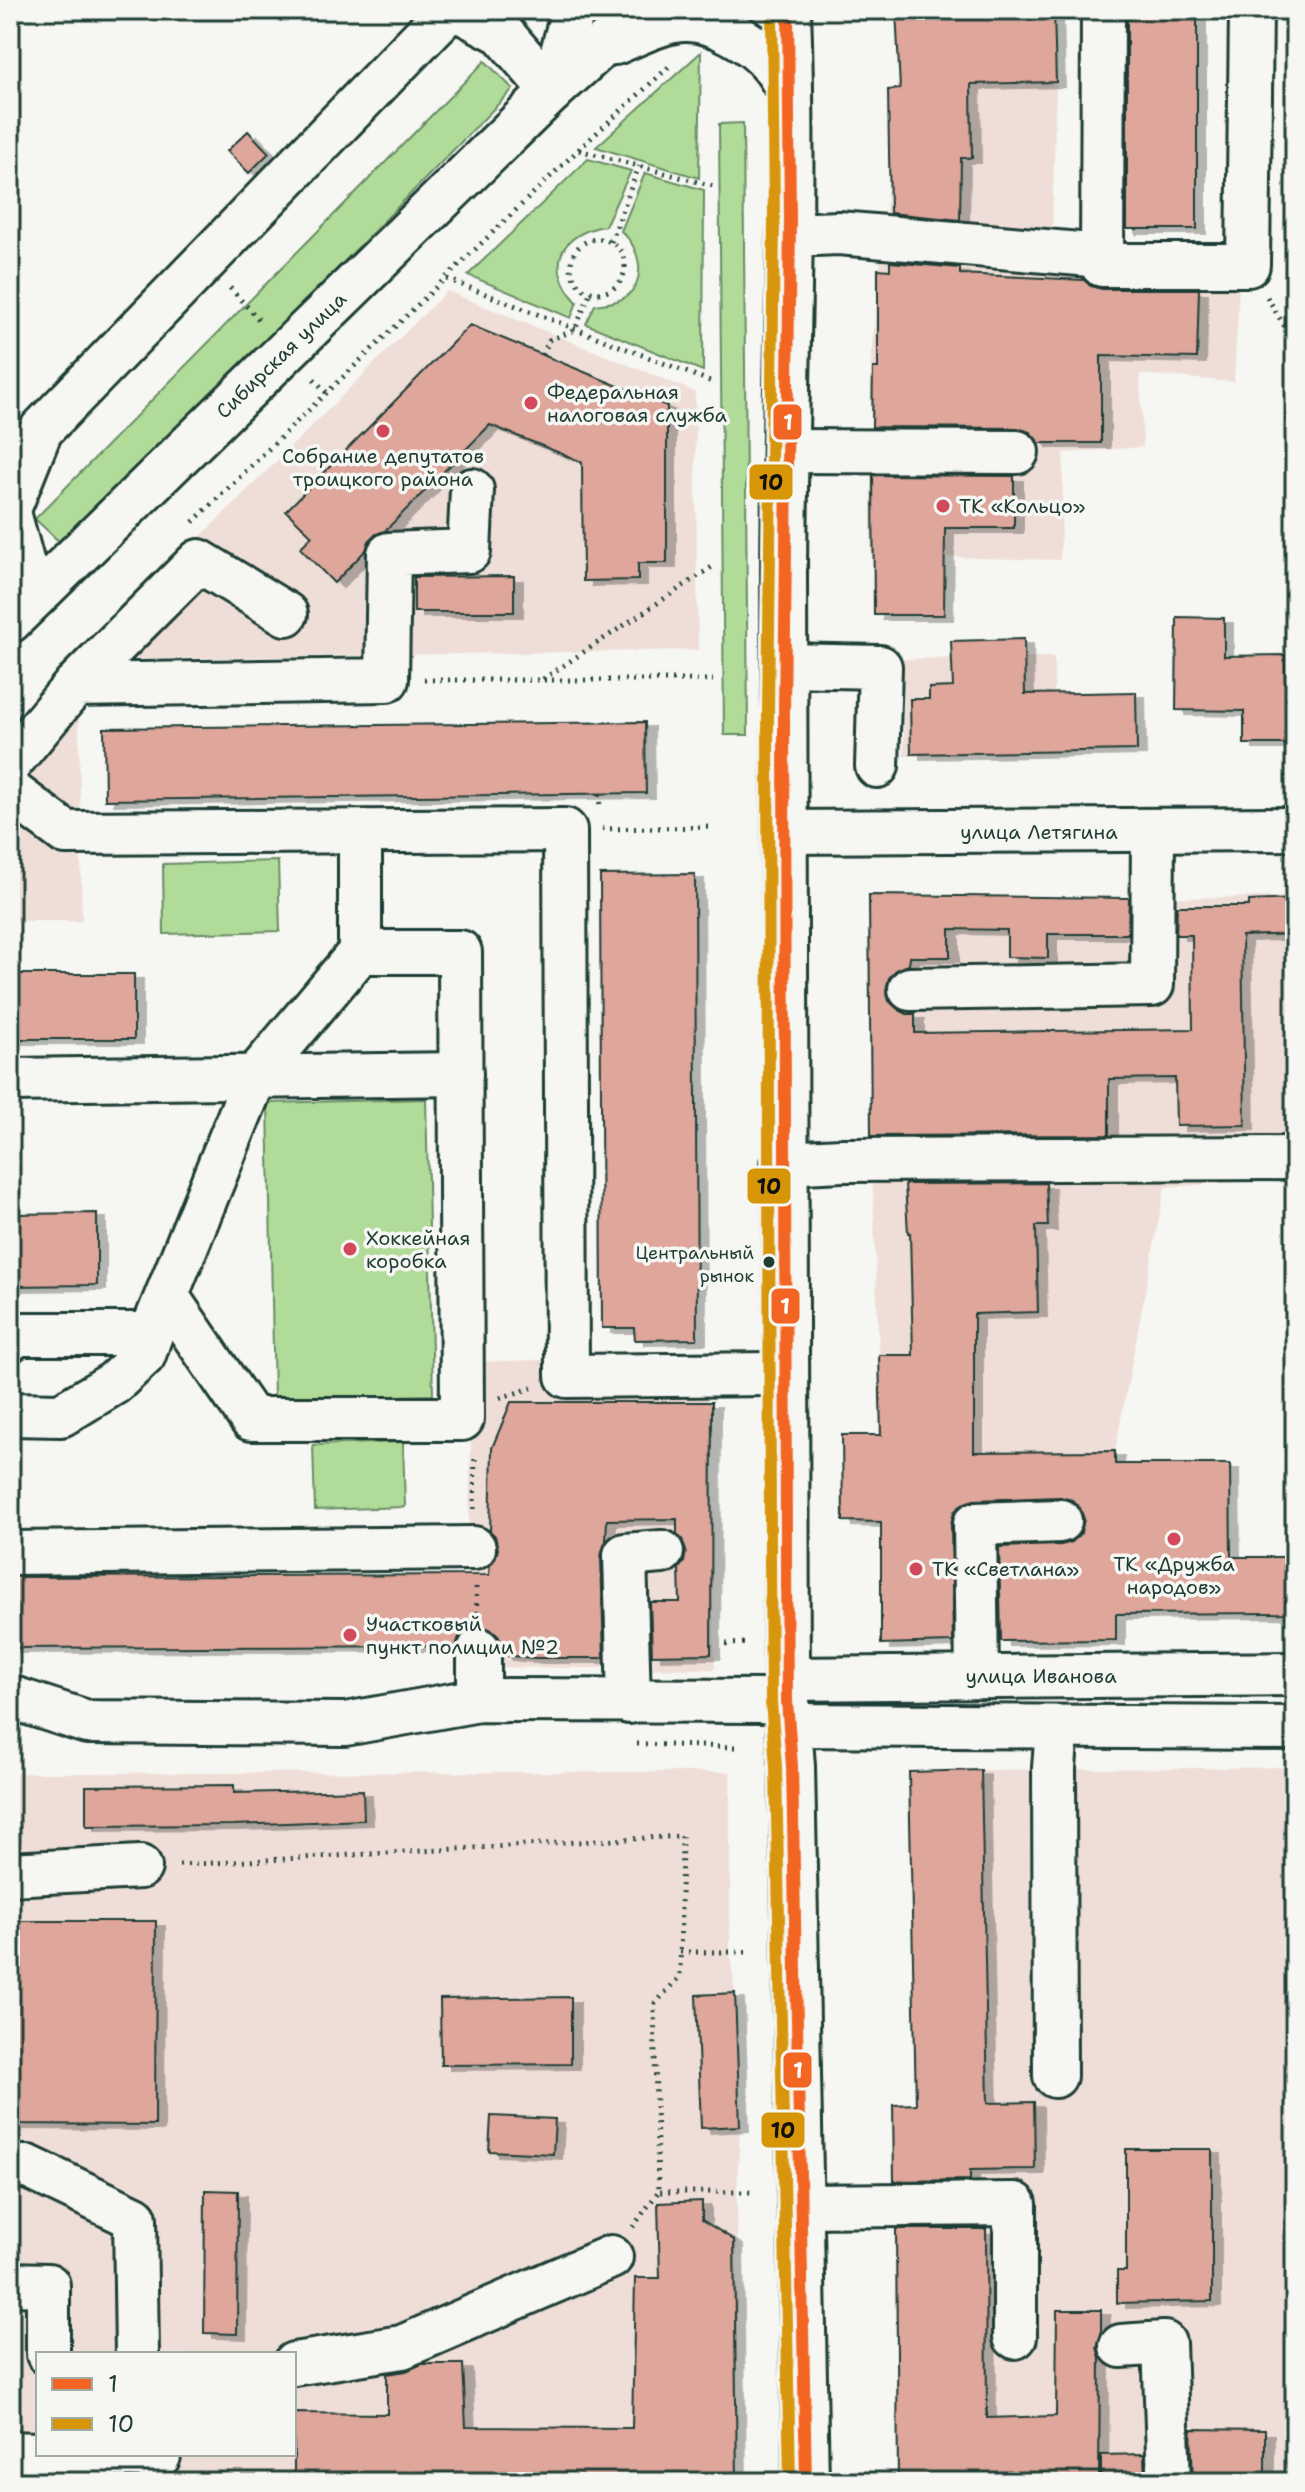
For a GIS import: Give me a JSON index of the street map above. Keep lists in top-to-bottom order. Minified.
{"streets":{"street":["Сибирская улица","улица Летягина","улица Иванова"]},"places":["Федеральная налоговая служба","Собрание депутатов троицкого района","ТК «Кольцо»","Хоккейная коробка","Центральный рынок","ТК «Дружба народов»","ТК «Светлана»","Участковый пункт полиции №2"],"lines":["transit line 1","transit line 10"],"legend":["1","10"]}
